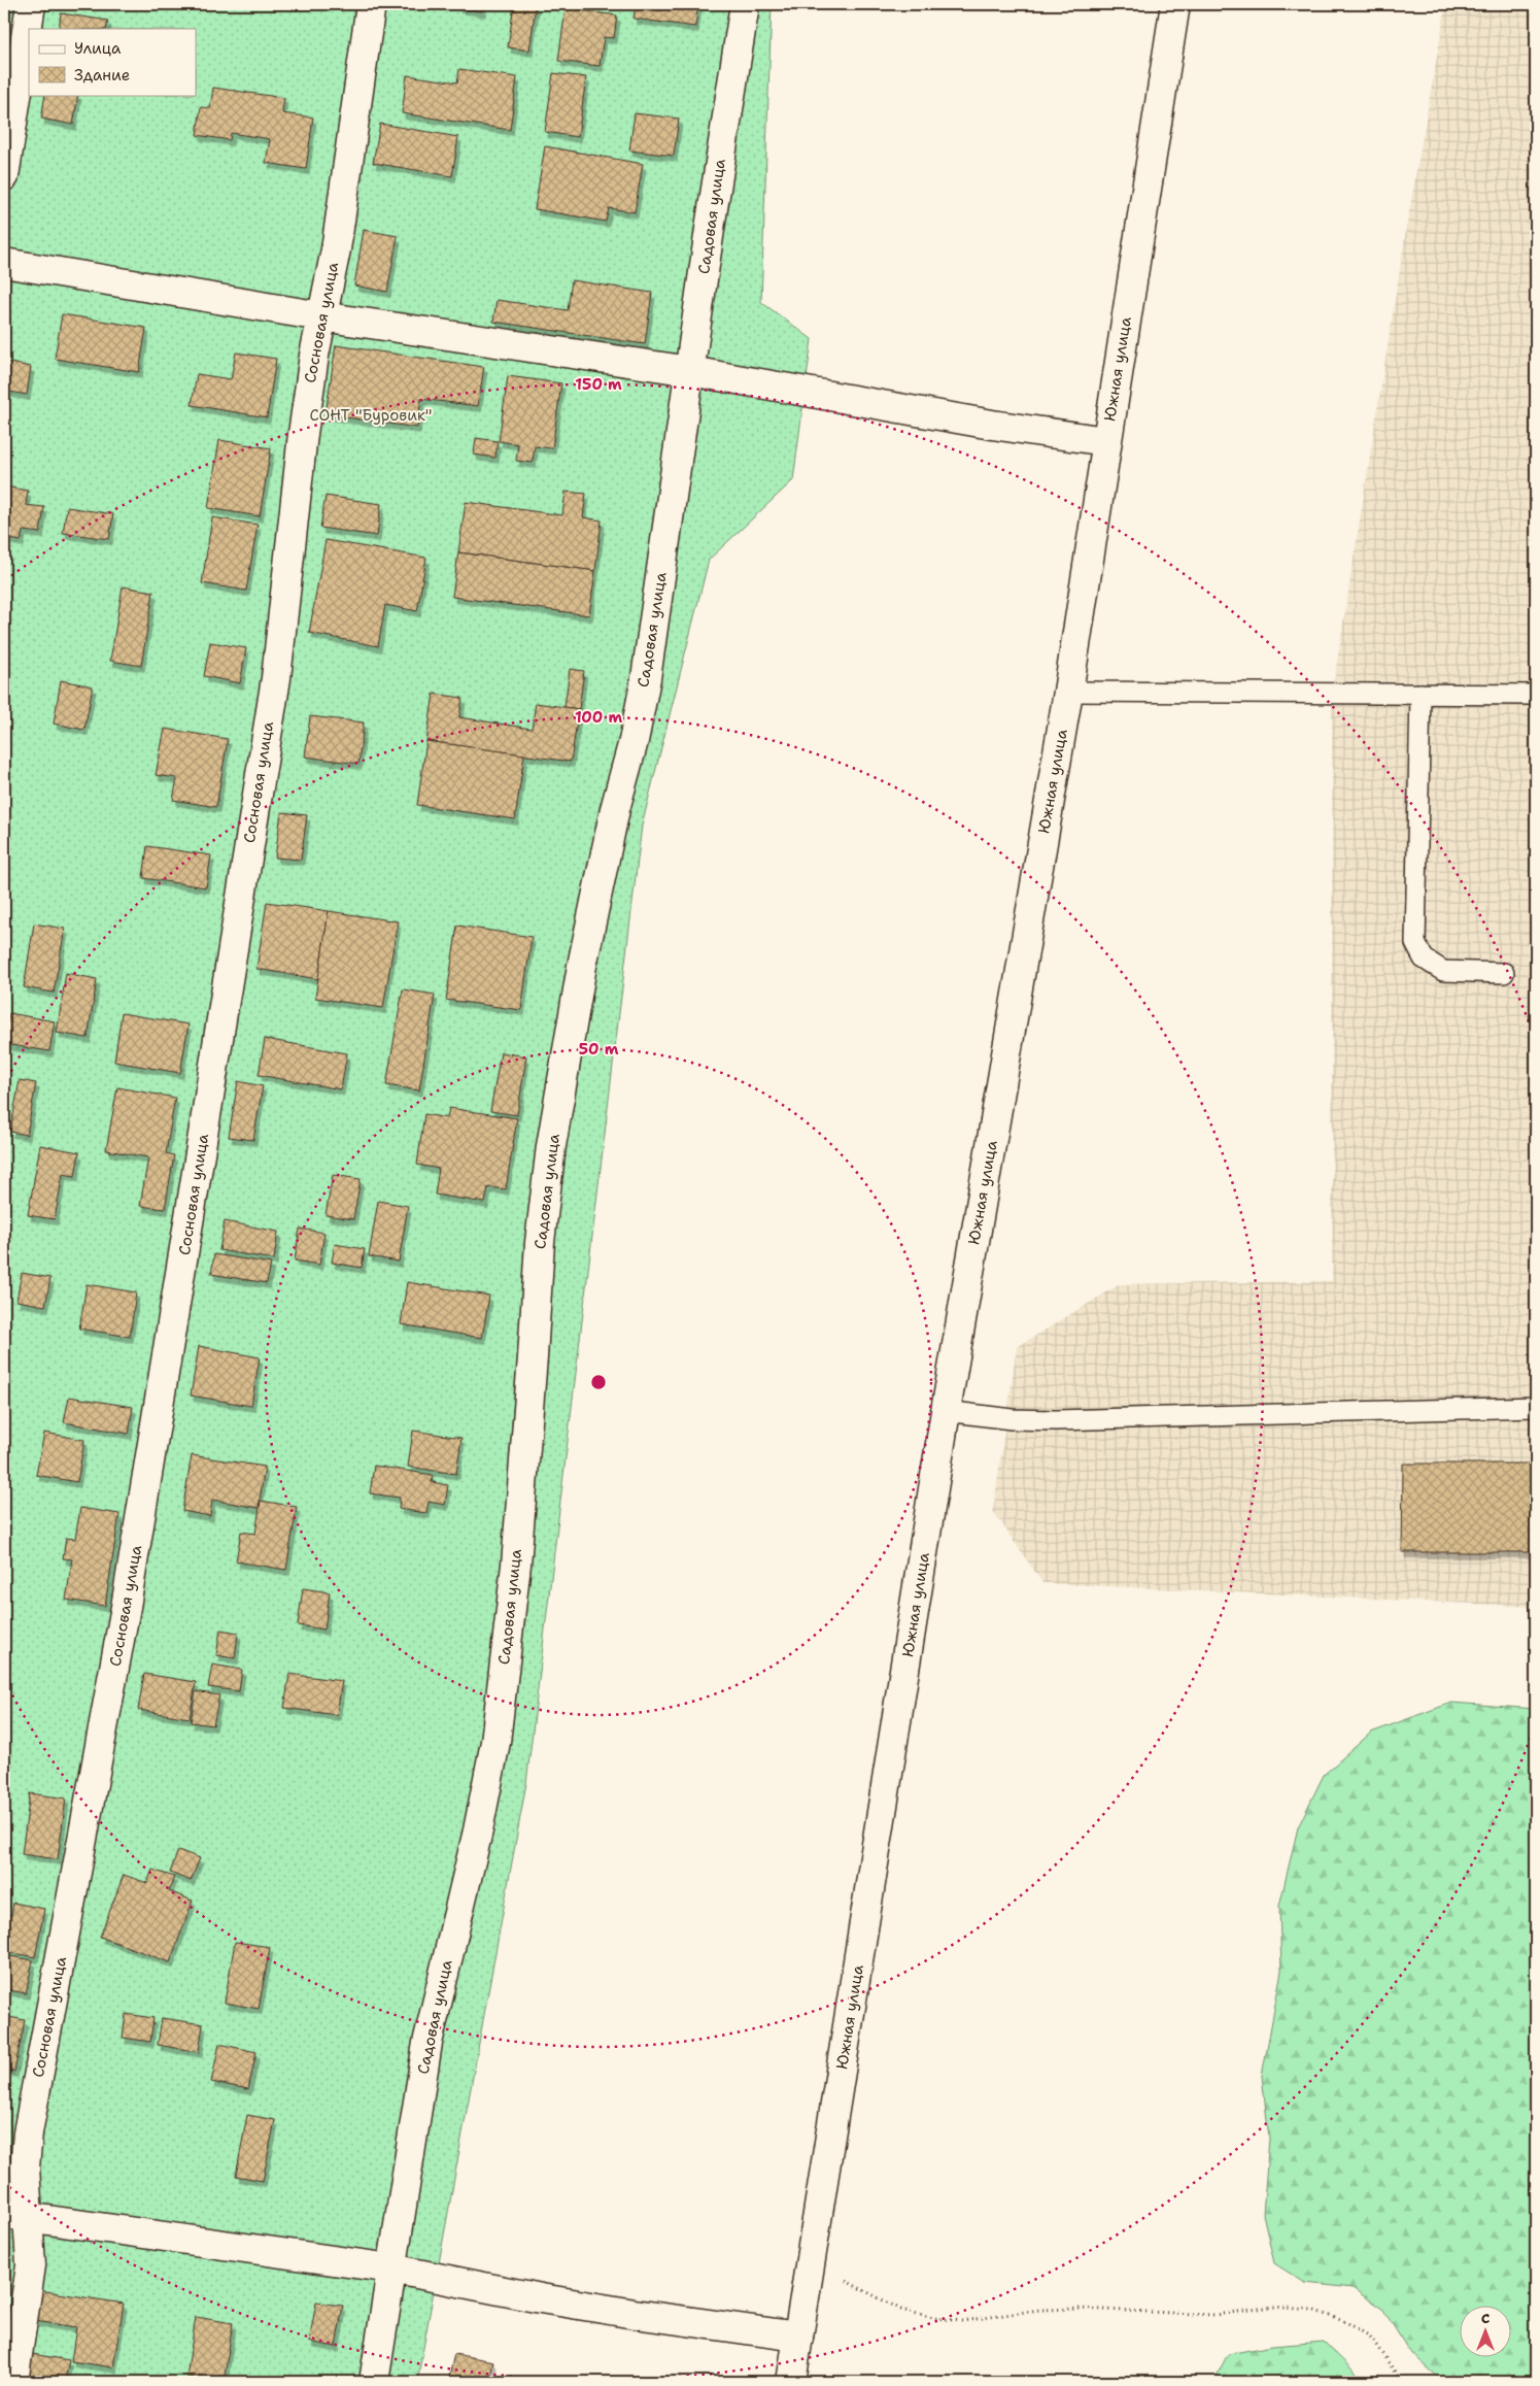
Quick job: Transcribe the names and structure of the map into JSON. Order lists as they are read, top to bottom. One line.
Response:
{"streets":{"street":["Садовая улица","Сосновая улица","Южная улица"]},"parks":["СОНТ \"Буровик\""],"legend":["Улица","Здание"],"north":"top","rings":["150 m","100 m","50 m"]}
